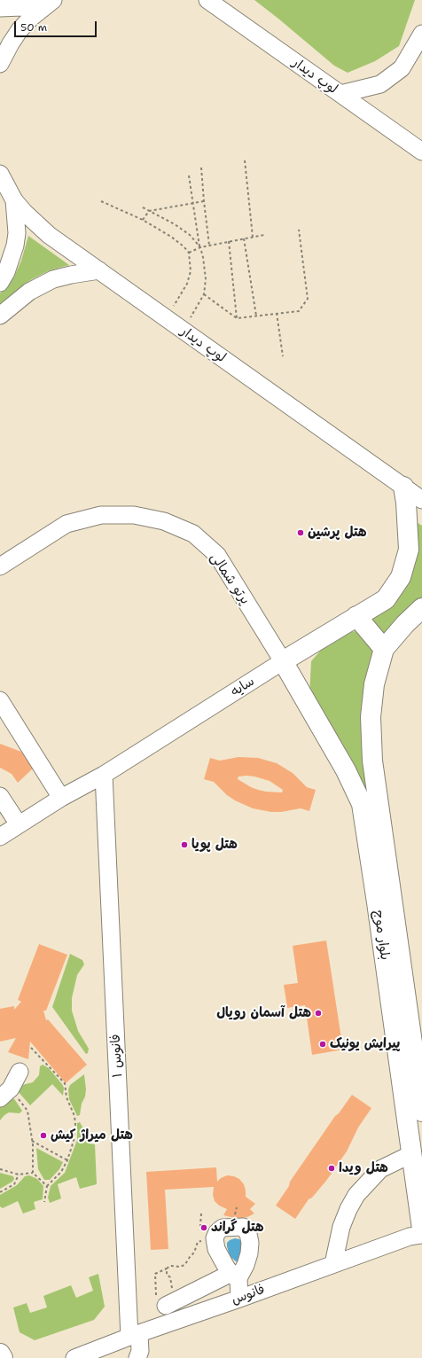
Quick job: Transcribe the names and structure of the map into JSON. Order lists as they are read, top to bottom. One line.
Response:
{"streets":{"main road":["سایه","بلوار موج"],"street":["لوپ دیدار","پرتو شمالی","فانوس ۱","فانوس"]},"crossings":[["لوپ دیدار","سایه"],["پرتو شمالی","سایه"],["پرتو شمالی","بلوار موج"],["سایه","بلوار موج"],["سایه","فانوس ۱"],["فانوس ۱","فانوس"]],"places":["هتل پرشین","هتل پویا","هتل آسمان رویال","پیرایش یونیک","هتل میراژ کیش","هتل ویدا","هتل گراند"],"scale_bar":"50 m"}
